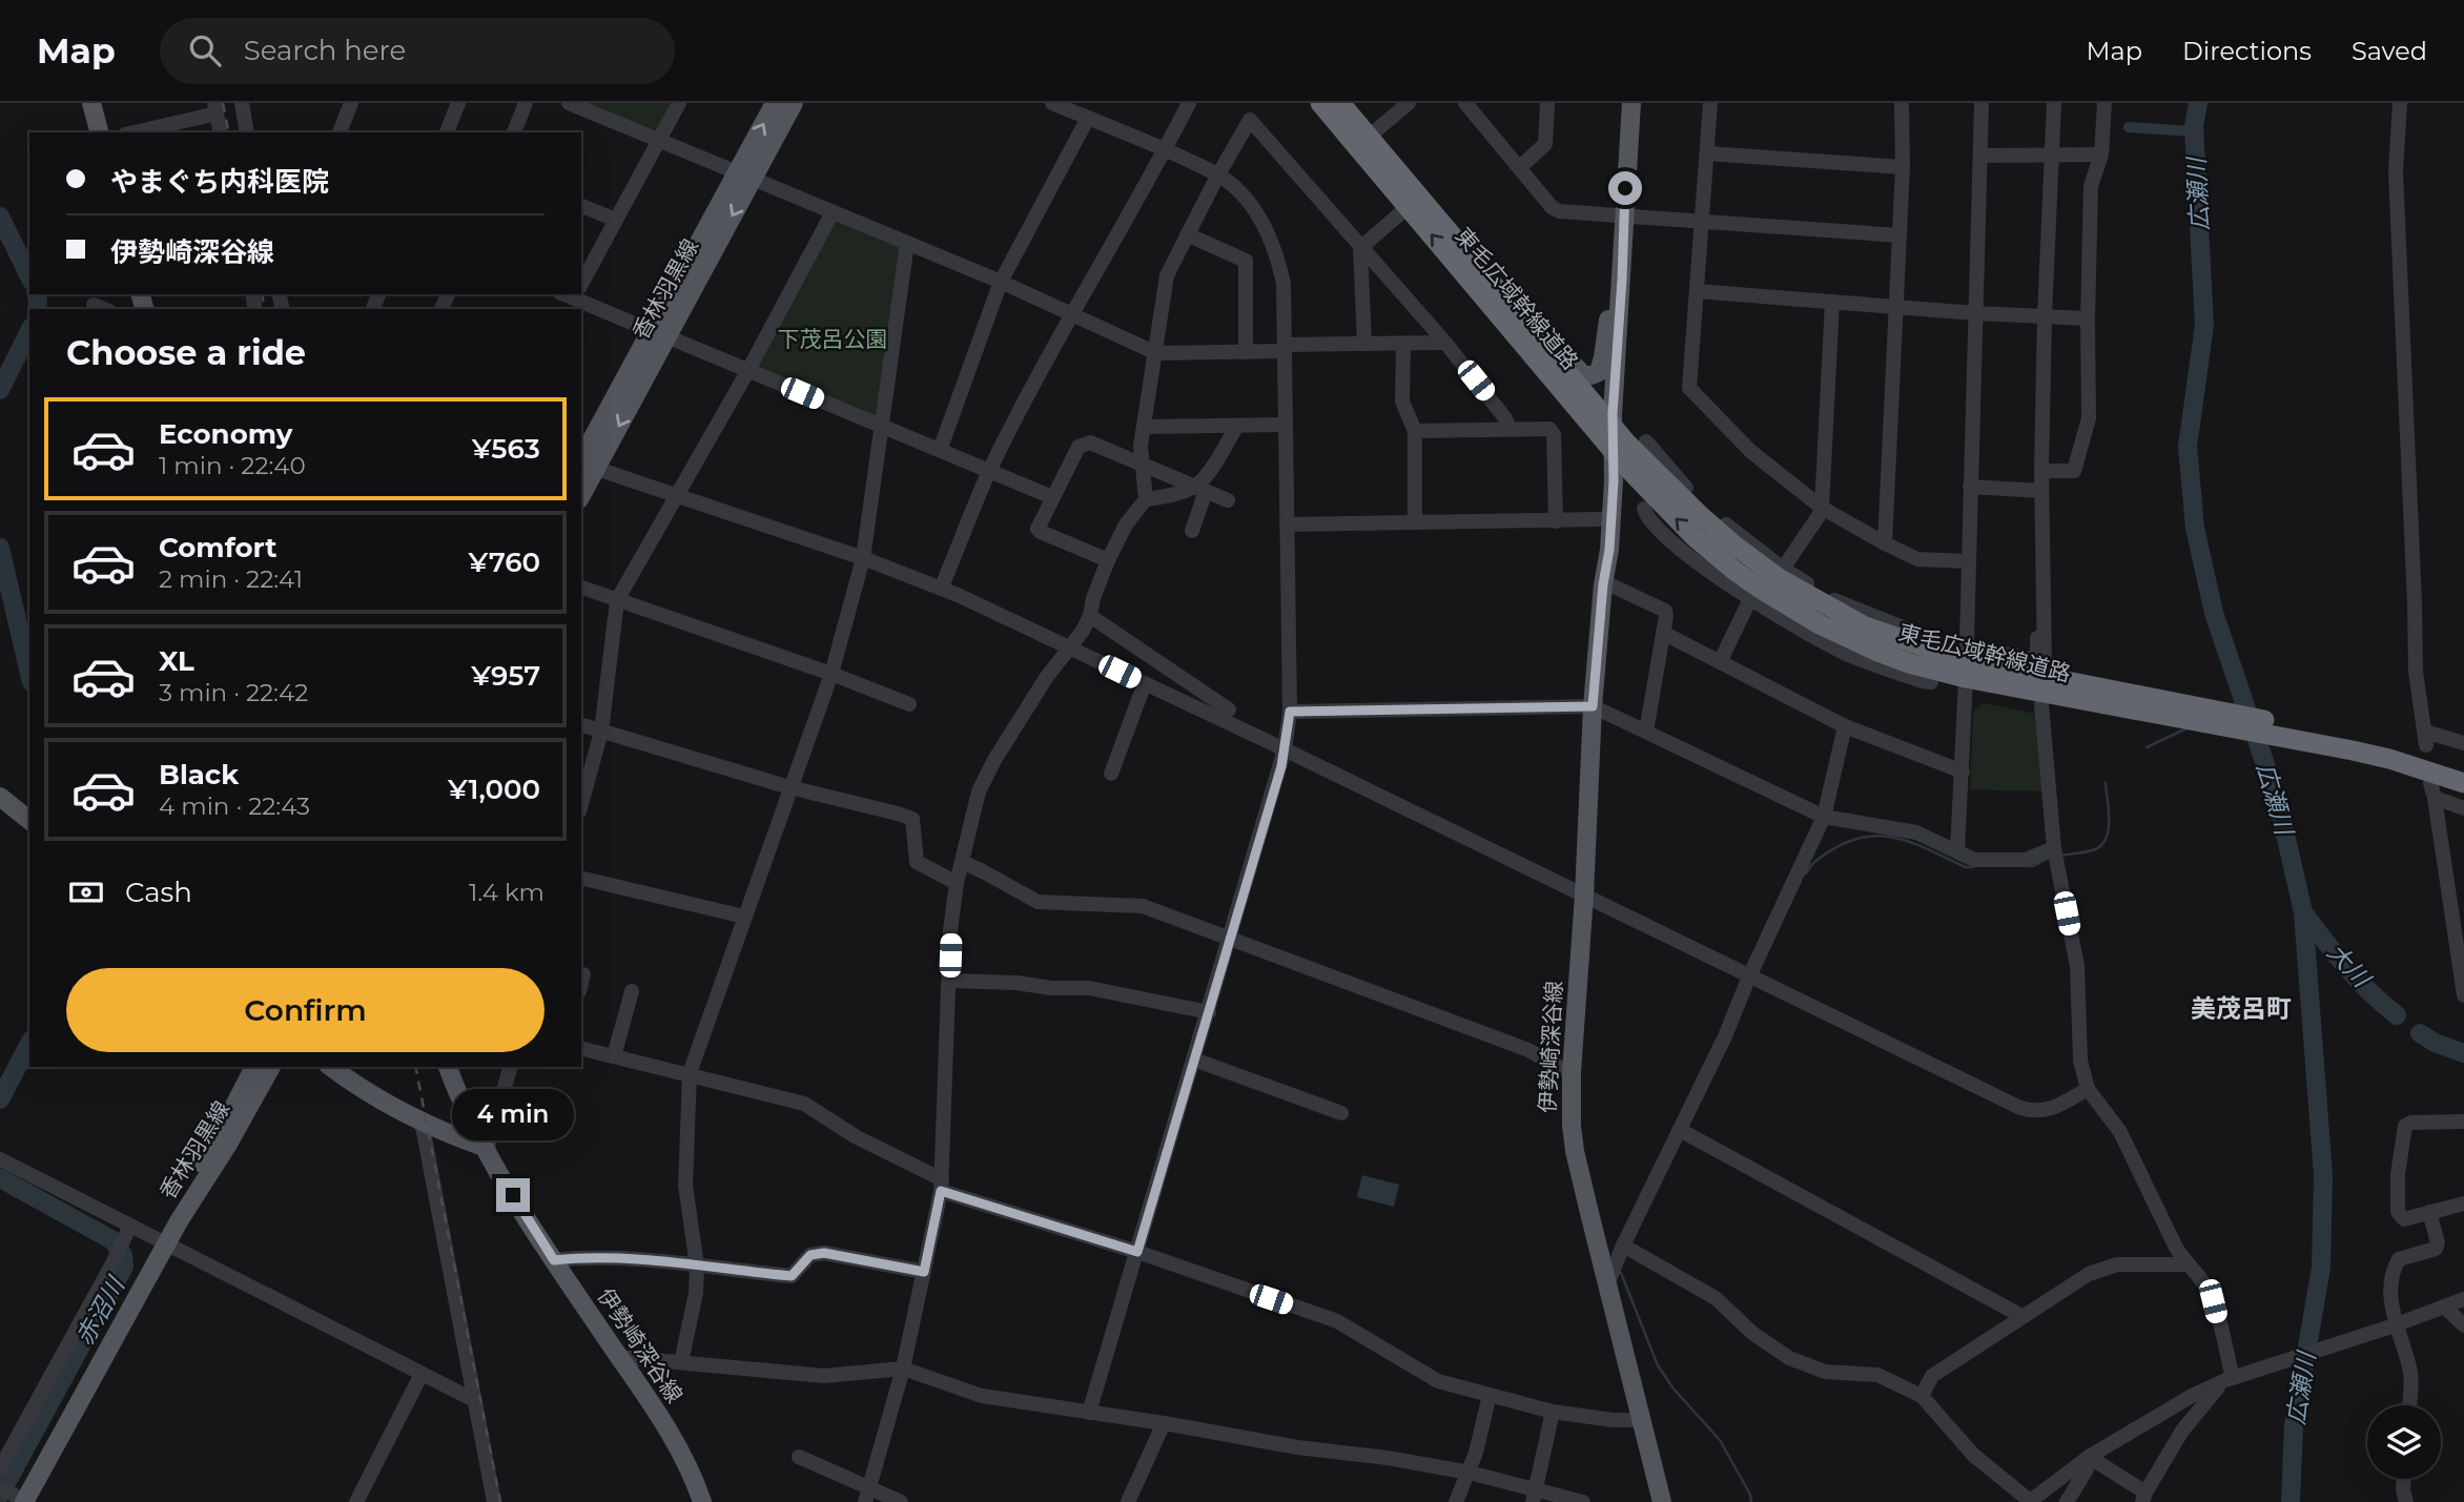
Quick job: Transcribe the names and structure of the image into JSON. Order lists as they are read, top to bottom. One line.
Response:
{"streets":{"highway":["東毛広域幹線道路"],"main road":["香林羽黒線","伊勢崎深谷線"]},"crossings":[["東毛広域幹線道路","伊勢崎深谷線"]],"districts":["美茂呂町"],"water":["広瀬川","大川","赤沼川"],"parks":["下茂呂公園"],"page":{"header":"Map","search":"Search here","nav":["Map","Directions","Saved"],"banner":["やまぐち内科医院","伊勢崎深谷線"],"heading":"Choose a ride","list":[{"name":"Economy","note":"1 min · 22:40","value":"¥563"},{"name":"Comfort","note":"2 min · 22:41","value":"¥760"},{"name":"XL","note":"3 min · 22:42","value":"¥957"},{"name":"Black","note":"4 min · 22:43","value":"¥1,000"}],"pay":["Cash","1.4 km"],"buttons":"Confirm","bubble":"4 min"}}
